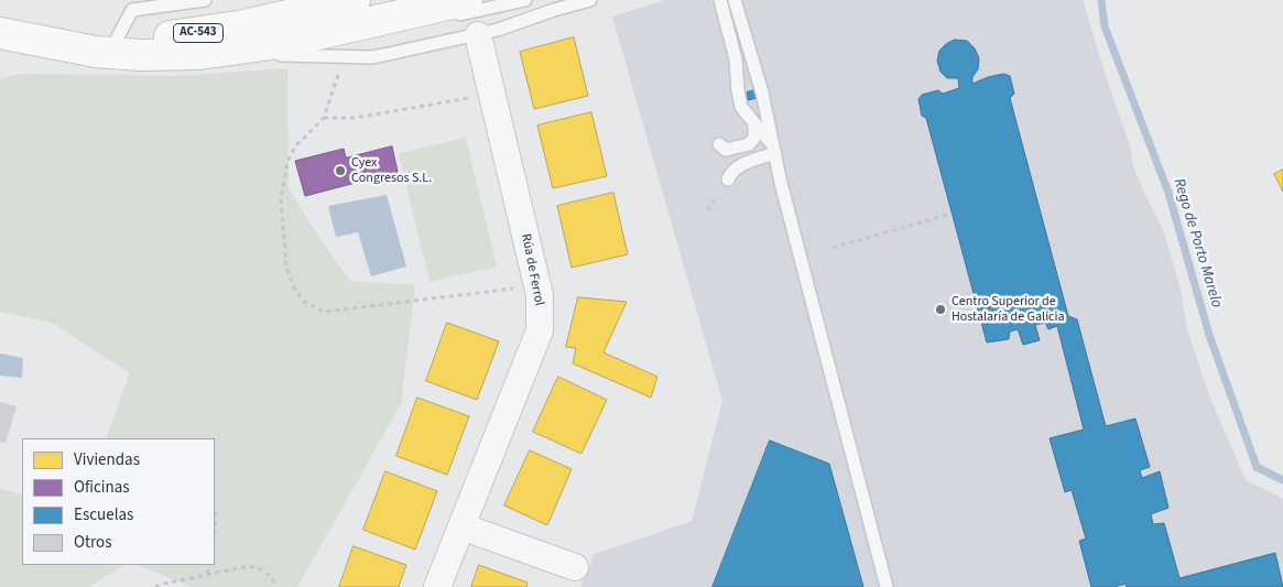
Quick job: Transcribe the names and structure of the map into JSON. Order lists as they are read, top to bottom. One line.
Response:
{"streets":{"main road":["AC-543"],"street":["Rúa de Ferrol"]},"water":["Rego de Porto Marelo"],"places":["Cyex Congresos S.L.","Centro Superior de Hostalaría de Galicia"],"legend":["Viviendas","Oficinas","Escuelas","Otros"]}
